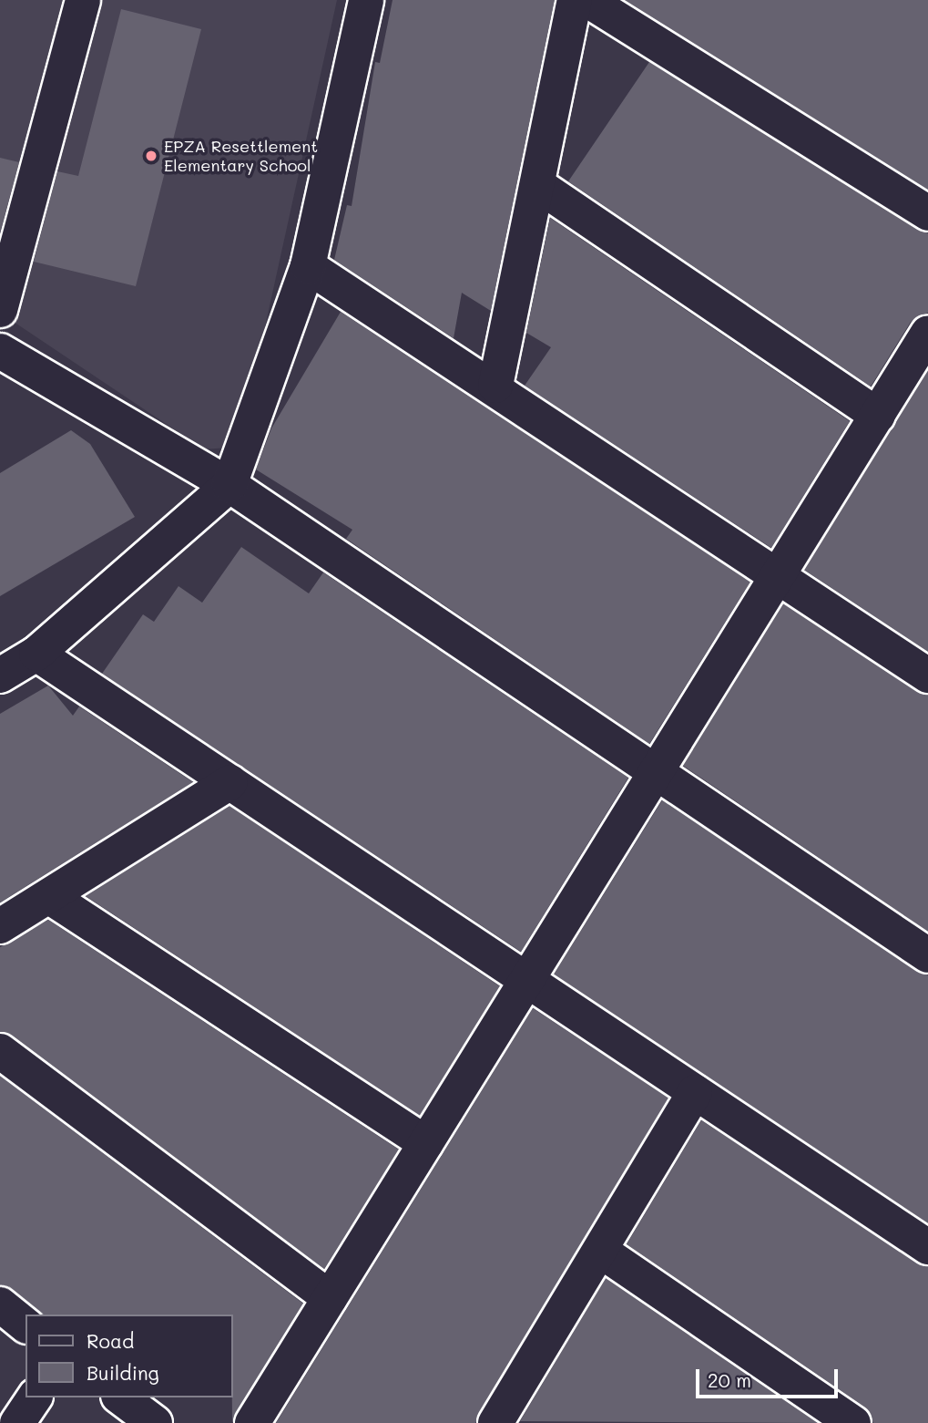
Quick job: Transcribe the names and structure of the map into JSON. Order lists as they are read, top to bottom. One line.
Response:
{"places":["EPZA Resettlement Elementary School"],"legend":["Road","Building"],"scale_bar":"20 m"}
